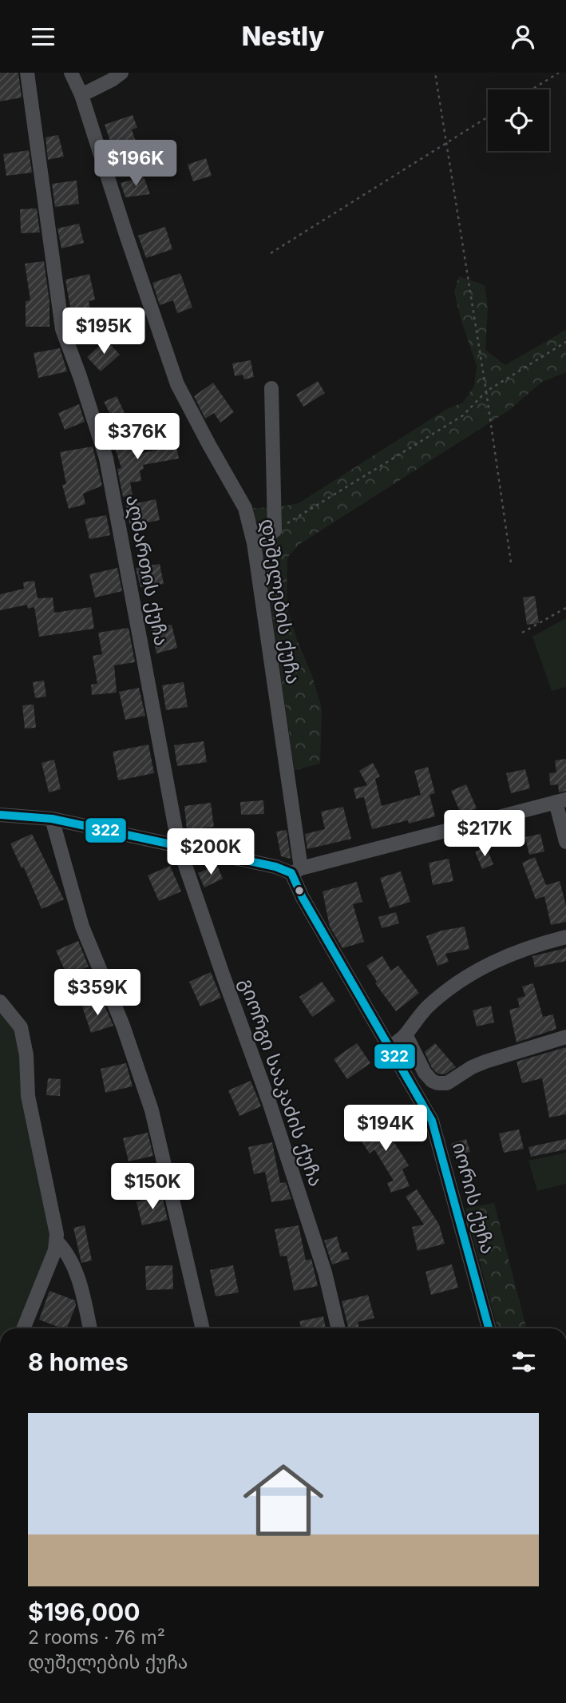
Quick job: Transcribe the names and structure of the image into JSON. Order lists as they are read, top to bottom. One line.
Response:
{"streets":{"street":["აღმართის ქუჩა","დუშელების ქუჩა","გიორგი სააკაძის ქუჩა","იორის ქუჩა"]},"crossings":[["აღმართის ქუჩა","გიორგი სააკაძის ქუჩა"],["დუშელების ქუჩა","იორის ქუჩა"]],"lines":["transit line 322"],"page":{"header":"Nestly","price":["$196K","$195K","$376K","$217K","$200K","$359K","$194K","$150K"],"heading":"8 homes","list":[{"name":"$196,000","note":"2 rooms · 76 m² · დუშელების ქუჩა"}]}}
